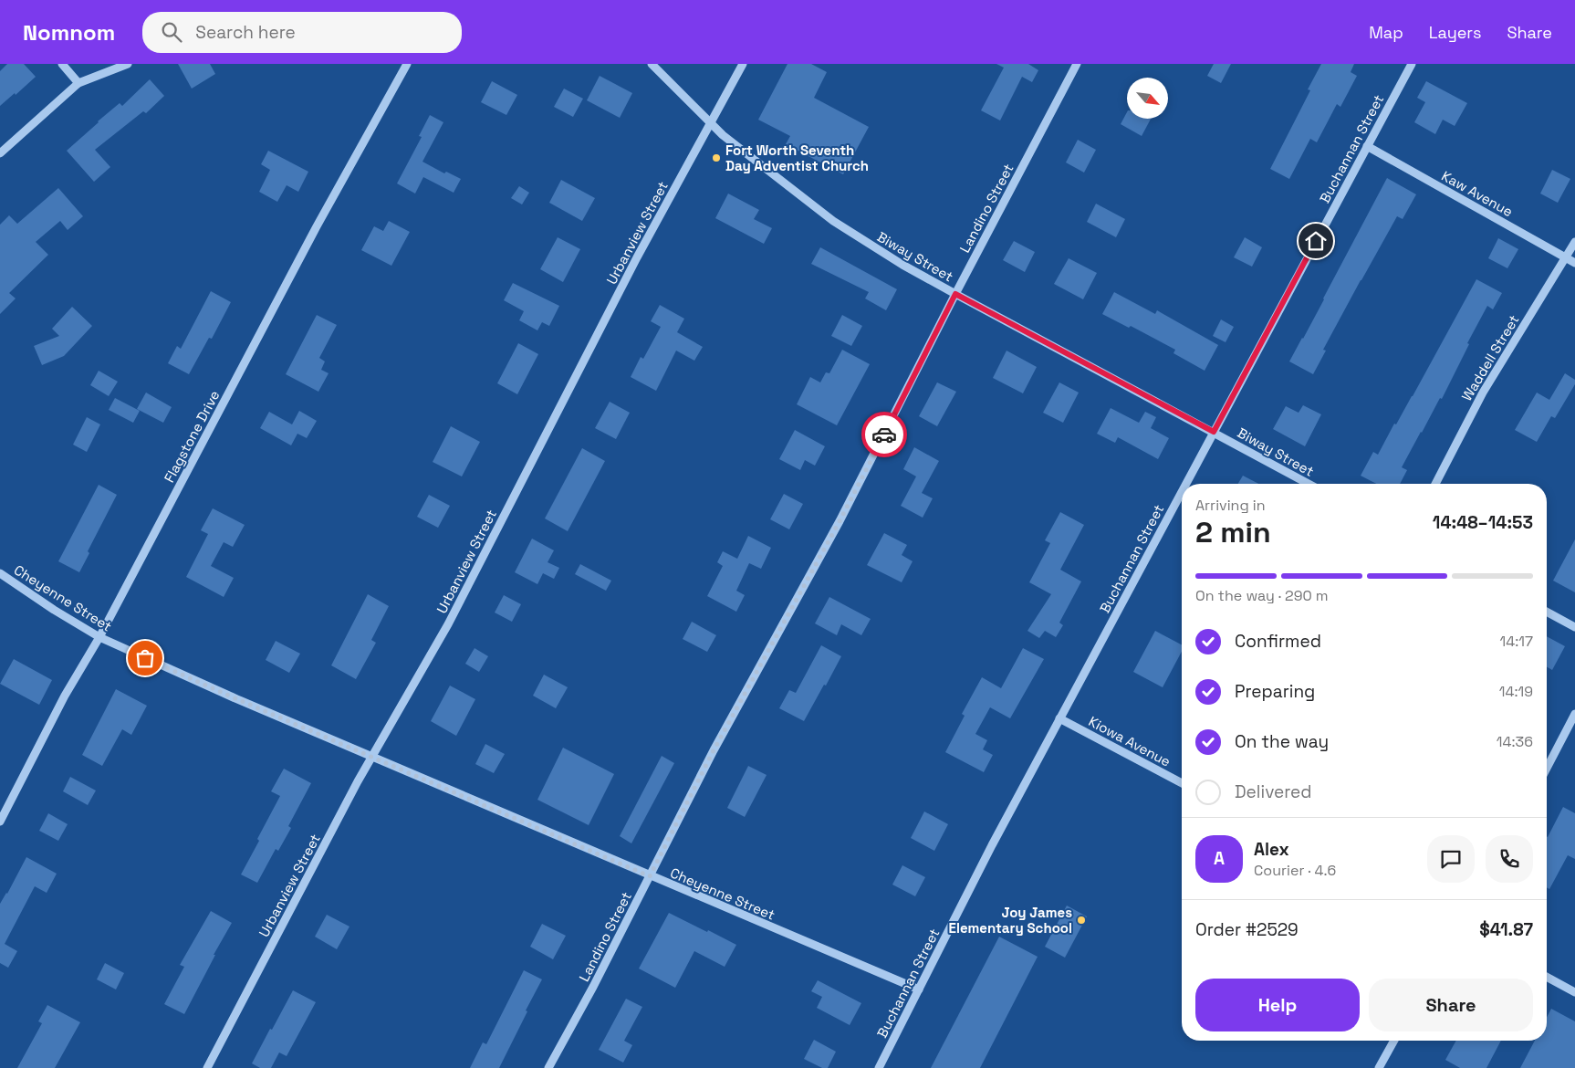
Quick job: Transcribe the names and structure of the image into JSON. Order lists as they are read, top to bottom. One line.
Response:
{"streets":{"street":["Buchannan Street","Kaw Avenue","Landino Street","Urbanview Street","Biway Street","Waddell Street","Flagstone Drive","Cheyenne Street","Kiowa Avenue"]},"crossings":[["Buchannan Street","Kaw Avenue"],["Buchannan Street","Biway Street"],["Buchannan Street","Cheyenne Street"],["Buchannan Street","Kiowa Avenue"],["Kaw Avenue","Waddell Street"],["Landino Street","Biway Street"],["Landino Street","Cheyenne Street"],["Urbanview Street","Biway Street"],["Urbanview Street","Cheyenne Street"],["Flagstone Drive","Cheyenne Street"]],"places":["Fort Worth Seventh Day Adventist Church","Joy James Elementary School"],"north":"bottom right","page":{"header":"Nomnom","search":"Search here","nav":["Map","Layers","Share"],"heading":["2 min","Arriving in","14:48–14:53"],"panel":["Alex","Courier · 4.6","Order #2529","$41.87"],"bar":"On the way · 290 m","list":[["Confirmed","14:17"],["Preparing","14:19"],["On the way","14:36"],"Delivered"],"round":"A","buttons":["Help","Share"]}}
